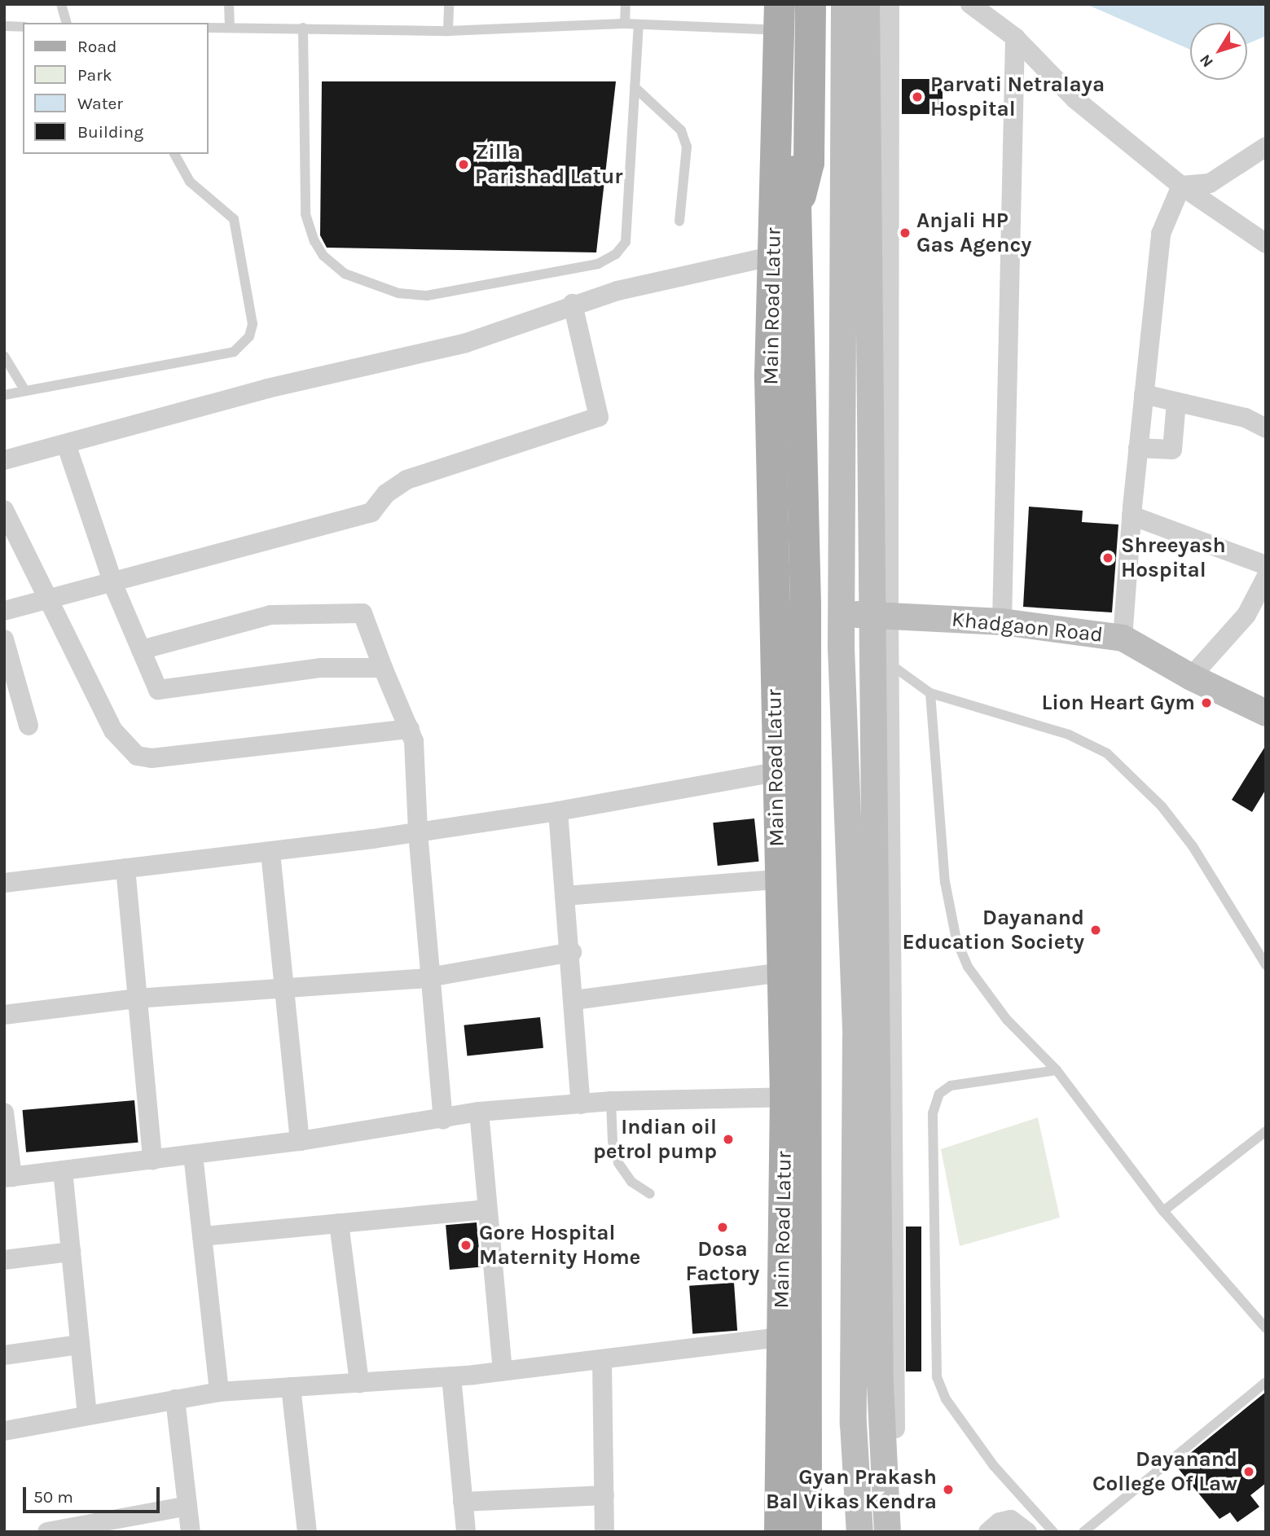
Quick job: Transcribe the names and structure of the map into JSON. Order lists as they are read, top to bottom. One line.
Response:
{"streets":{"main road":["Main Road Latur"],"street":["Khadgaon Road"]},"crossings":[["Main Road Latur","Khadgaon Road"]],"places":["Parvati Netralaya Hospital","Zilla Parishad Latur","Anjali HP Gas Agency","Shreeyash Hospital","Lion Heart Gym","Dayanand Education Society","Indian oil petrol pump","Dosa Factory","Gore Hospital Maternity Home","Dayanand College Of Law","Gyan Prakash Bal Vikas Kendra"],"legend":["Road","Park","Water","Building"],"scale_bar":"50 m","north":"bottom left"}
